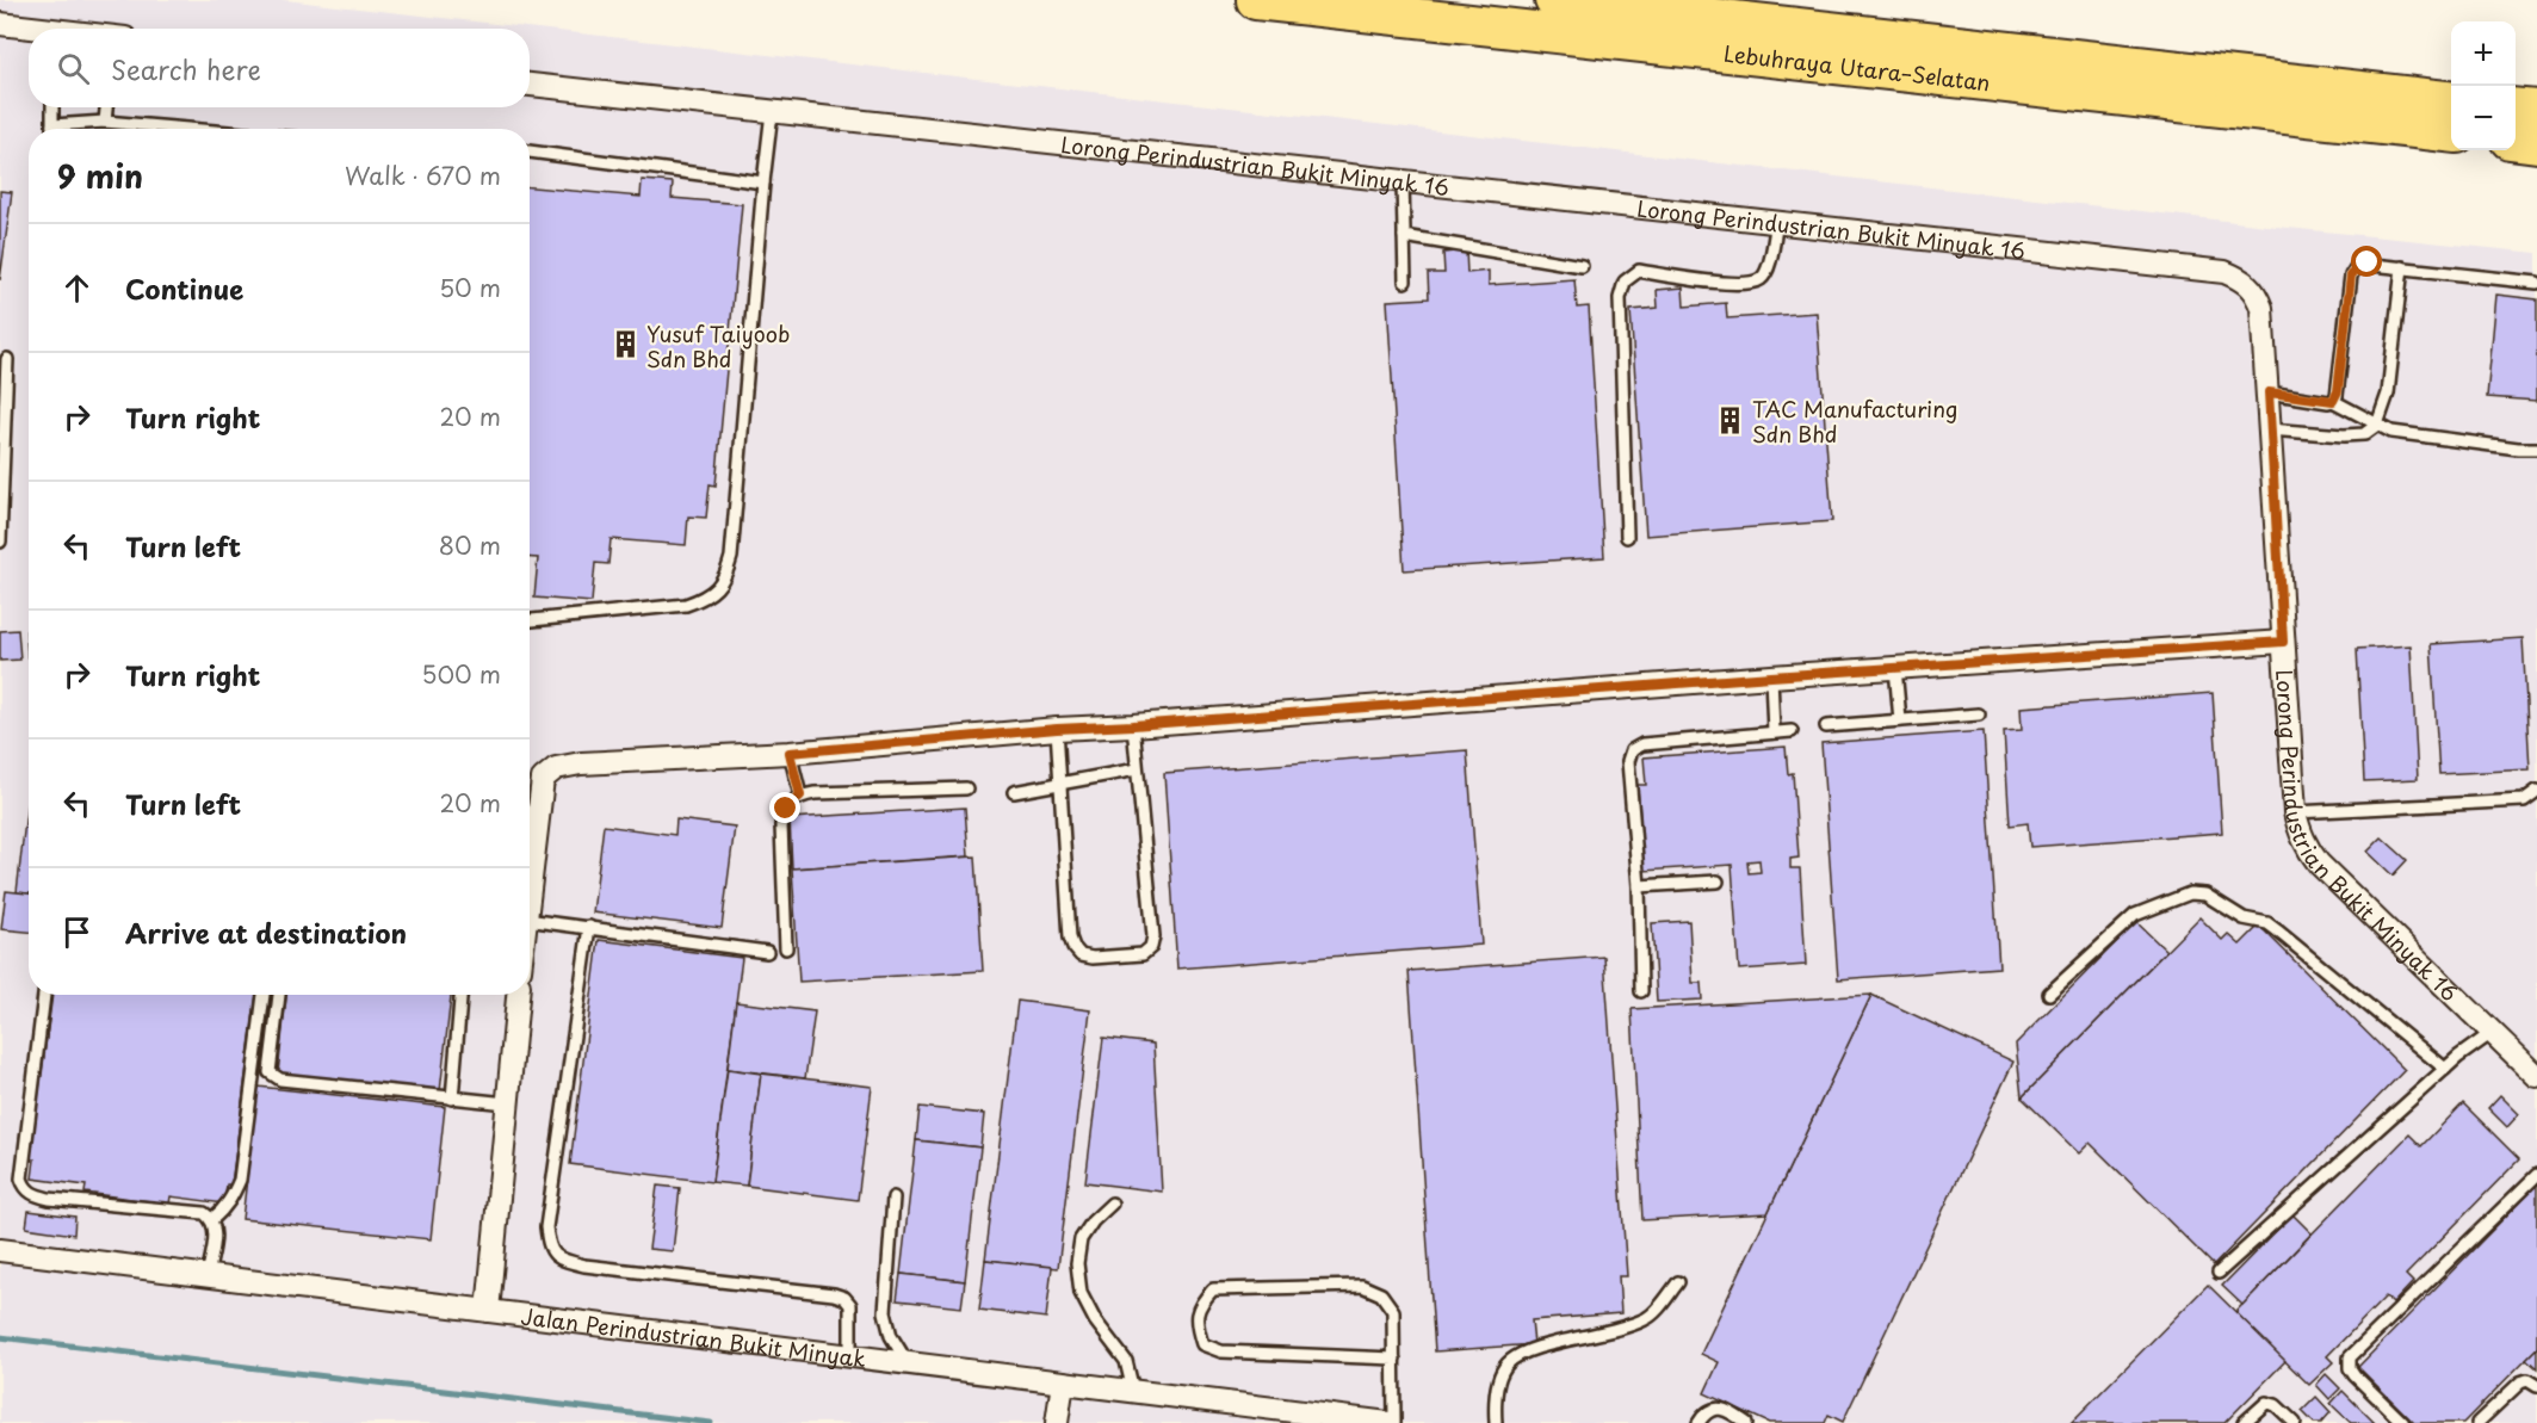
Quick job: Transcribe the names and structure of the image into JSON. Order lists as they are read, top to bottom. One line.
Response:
{"streets":{"highway":["Lebuhraya Utara–Selatan"],"street":["Lorong Perindustrian Bukit Minyak 16","Jalan Perindustrian Bukit Minyak"]},"places":{"building":["Yusuf Taiyoob Sdn Bhd","TAC Manufacturing Sdn Bhd"]},"page":{"map_buttons":["+","−"],"search":"Search here","heading":["9 min","Walk · 670 m"],"list":[["Continue","50 m"],["Turn right","20 m"],["Turn left","80 m"],["Turn right","500 m"],["Turn left","20 m"],"Arrive at destination"]}}
